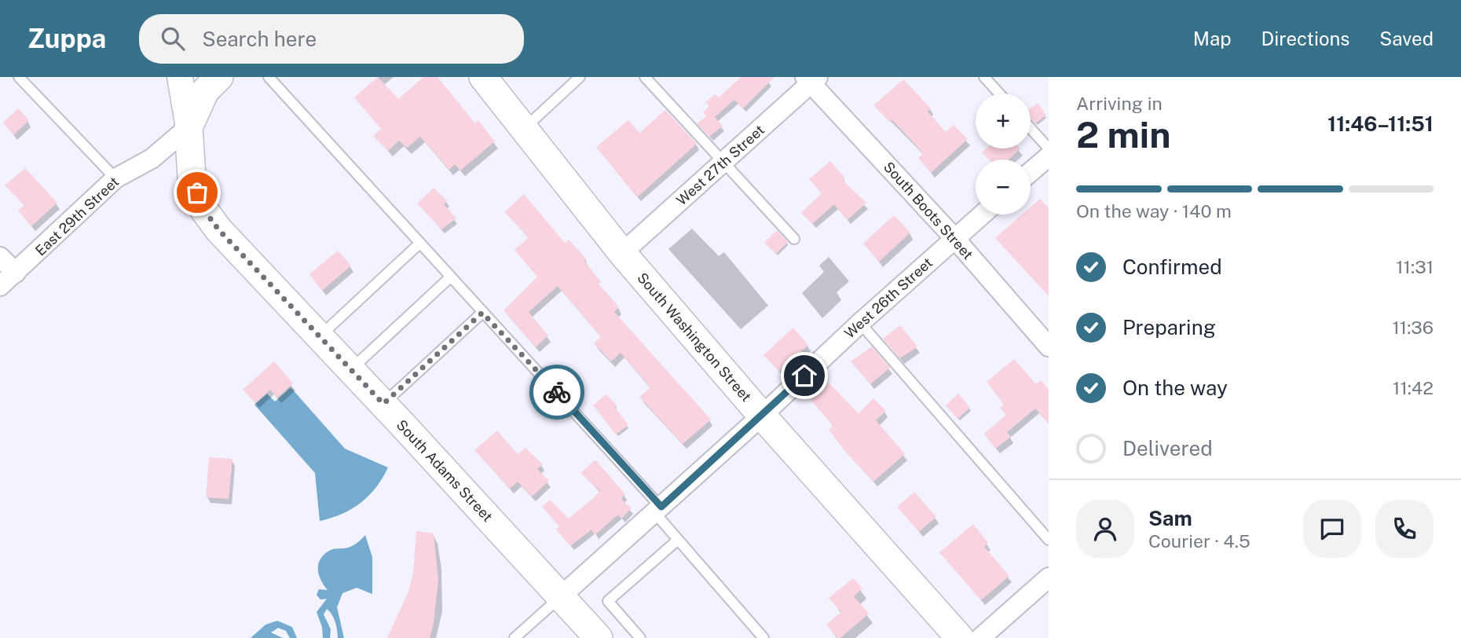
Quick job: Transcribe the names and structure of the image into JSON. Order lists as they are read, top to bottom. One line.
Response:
{"streets":{"main road":["East 29th Street","South Washington Street","South Adams Street"],"street":["West 27th Street","South Boots Street","West 26th Street"]},"crossings":[["West 27th Street","South Boots Street"],["West 27th Street","South Washington Street"],["South Boots Street","West 26th Street"],["East 29th Street","South Adams Street"],["West 26th Street","South Washington Street"],["West 26th Street","South Adams Street"]],"page":{"header":"Zuppa","search":"Search here","nav":["Map","Directions","Saved"],"heading":["2 min","Arriving in","11:46–11:51"],"panel":["Sam","Courier · 4.5"],"map_buttons":["+","−"],"bar":"On the way · 140 m","list":[["Confirmed","11:31"],["Preparing","11:36"],["On the way","11:42"],"Delivered"]}}
